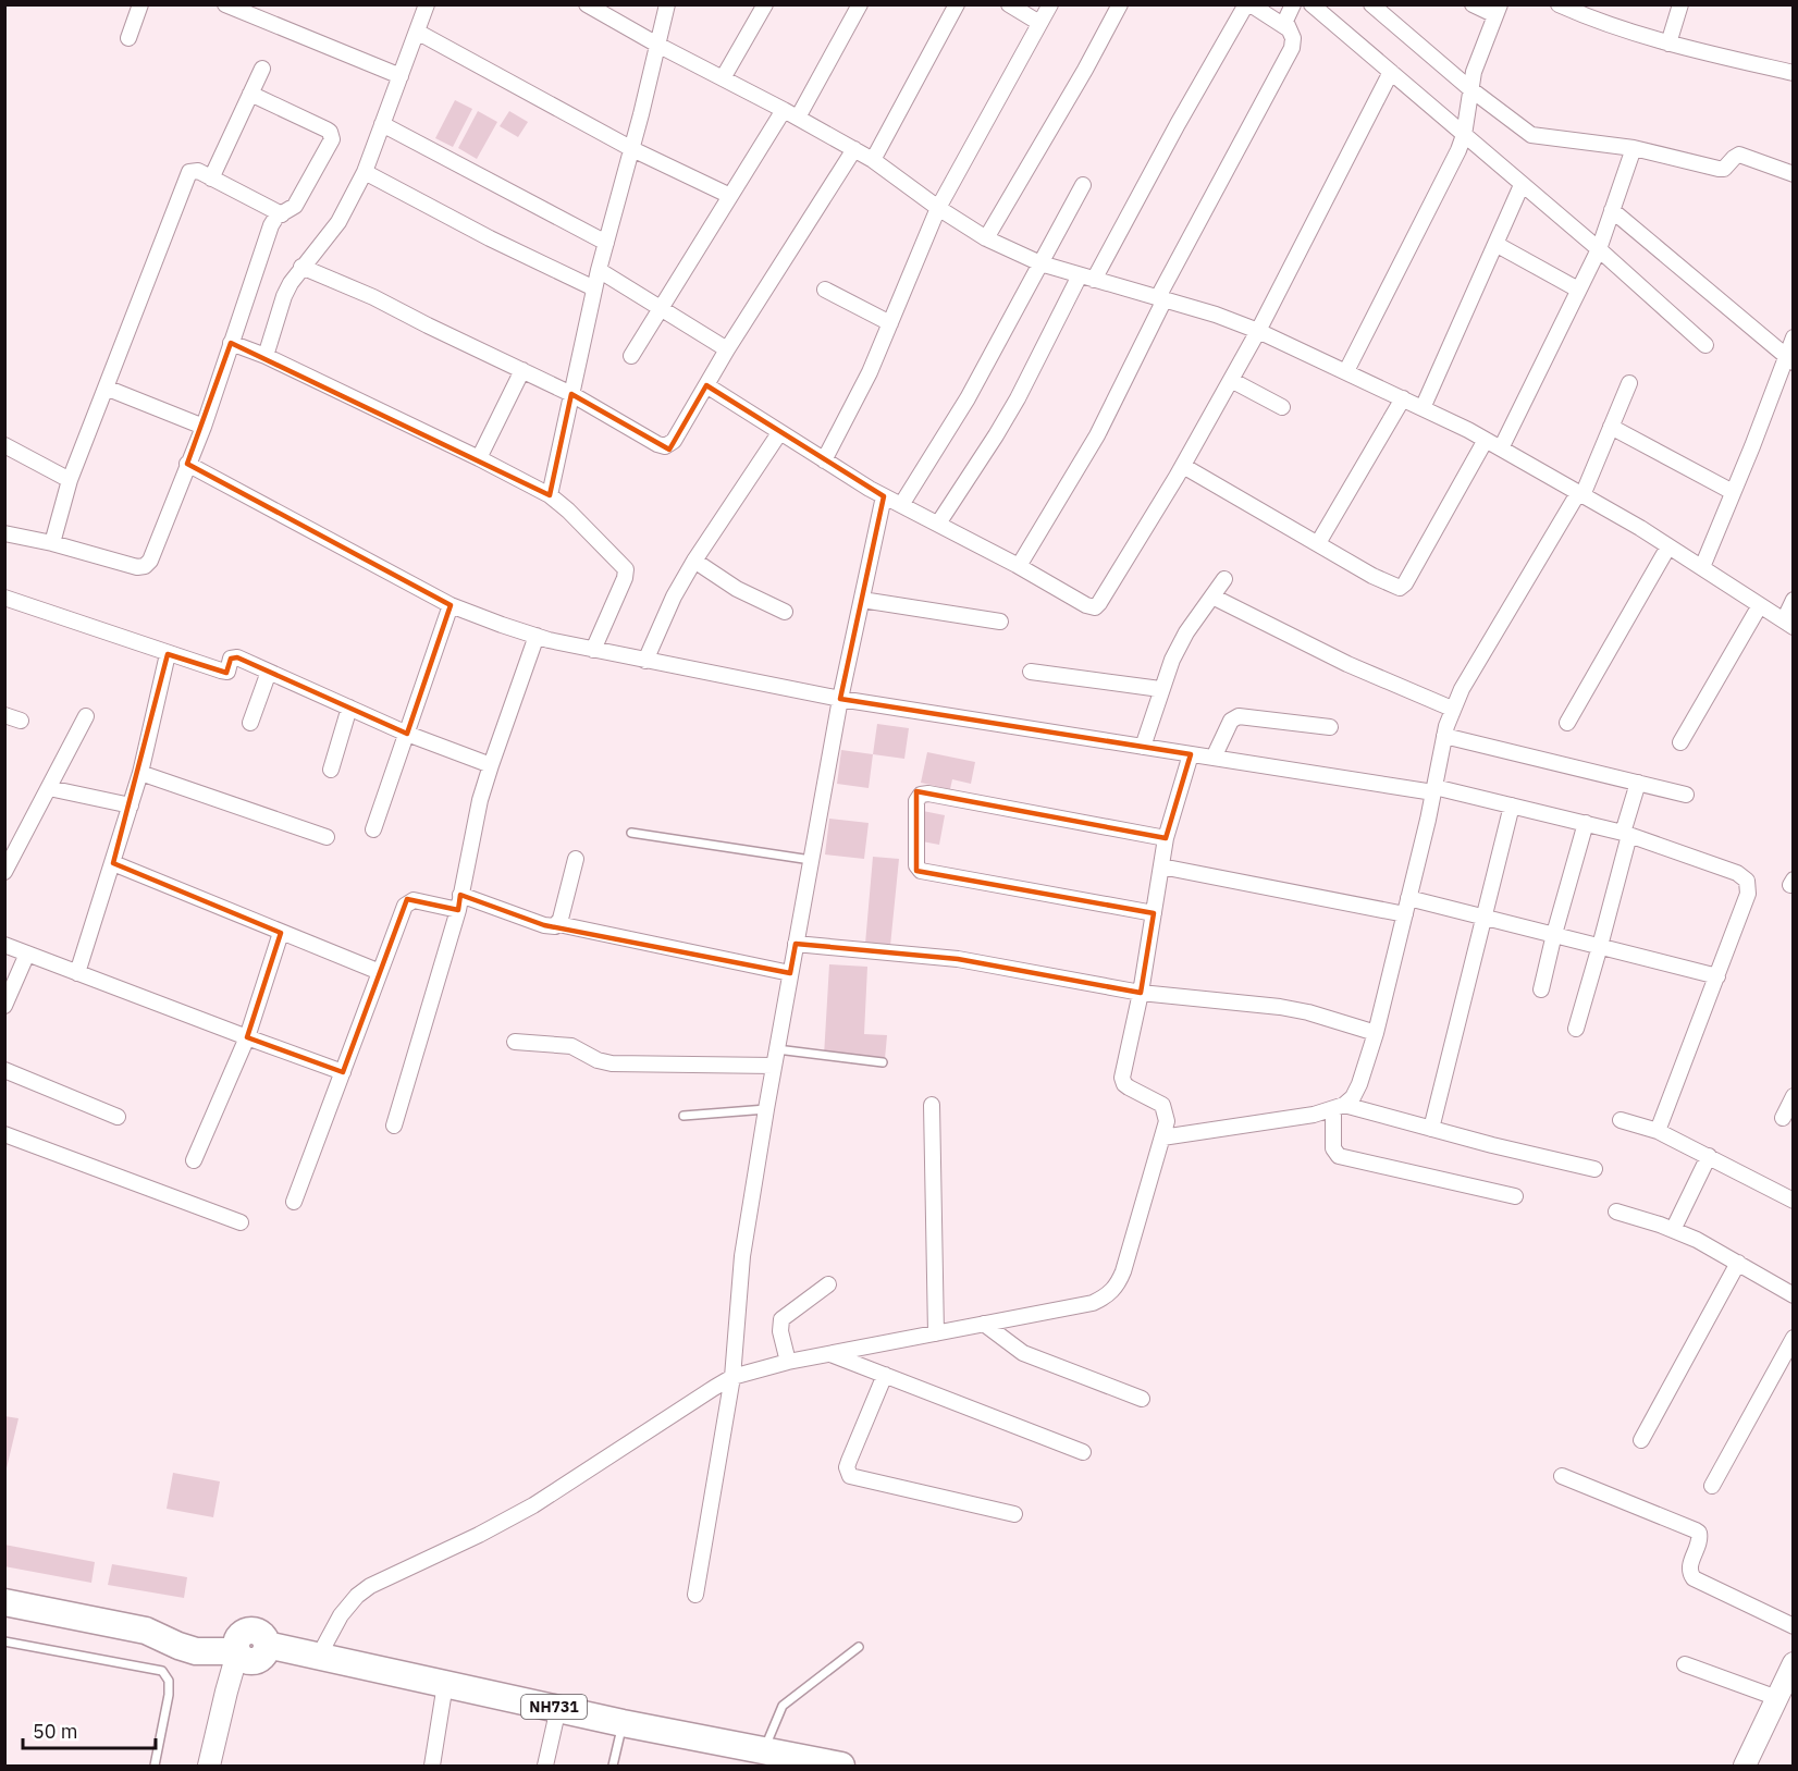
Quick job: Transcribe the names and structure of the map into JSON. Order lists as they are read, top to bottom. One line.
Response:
{"streets":{"highway":["NH731"]},"scale_bar":"50 m"}
